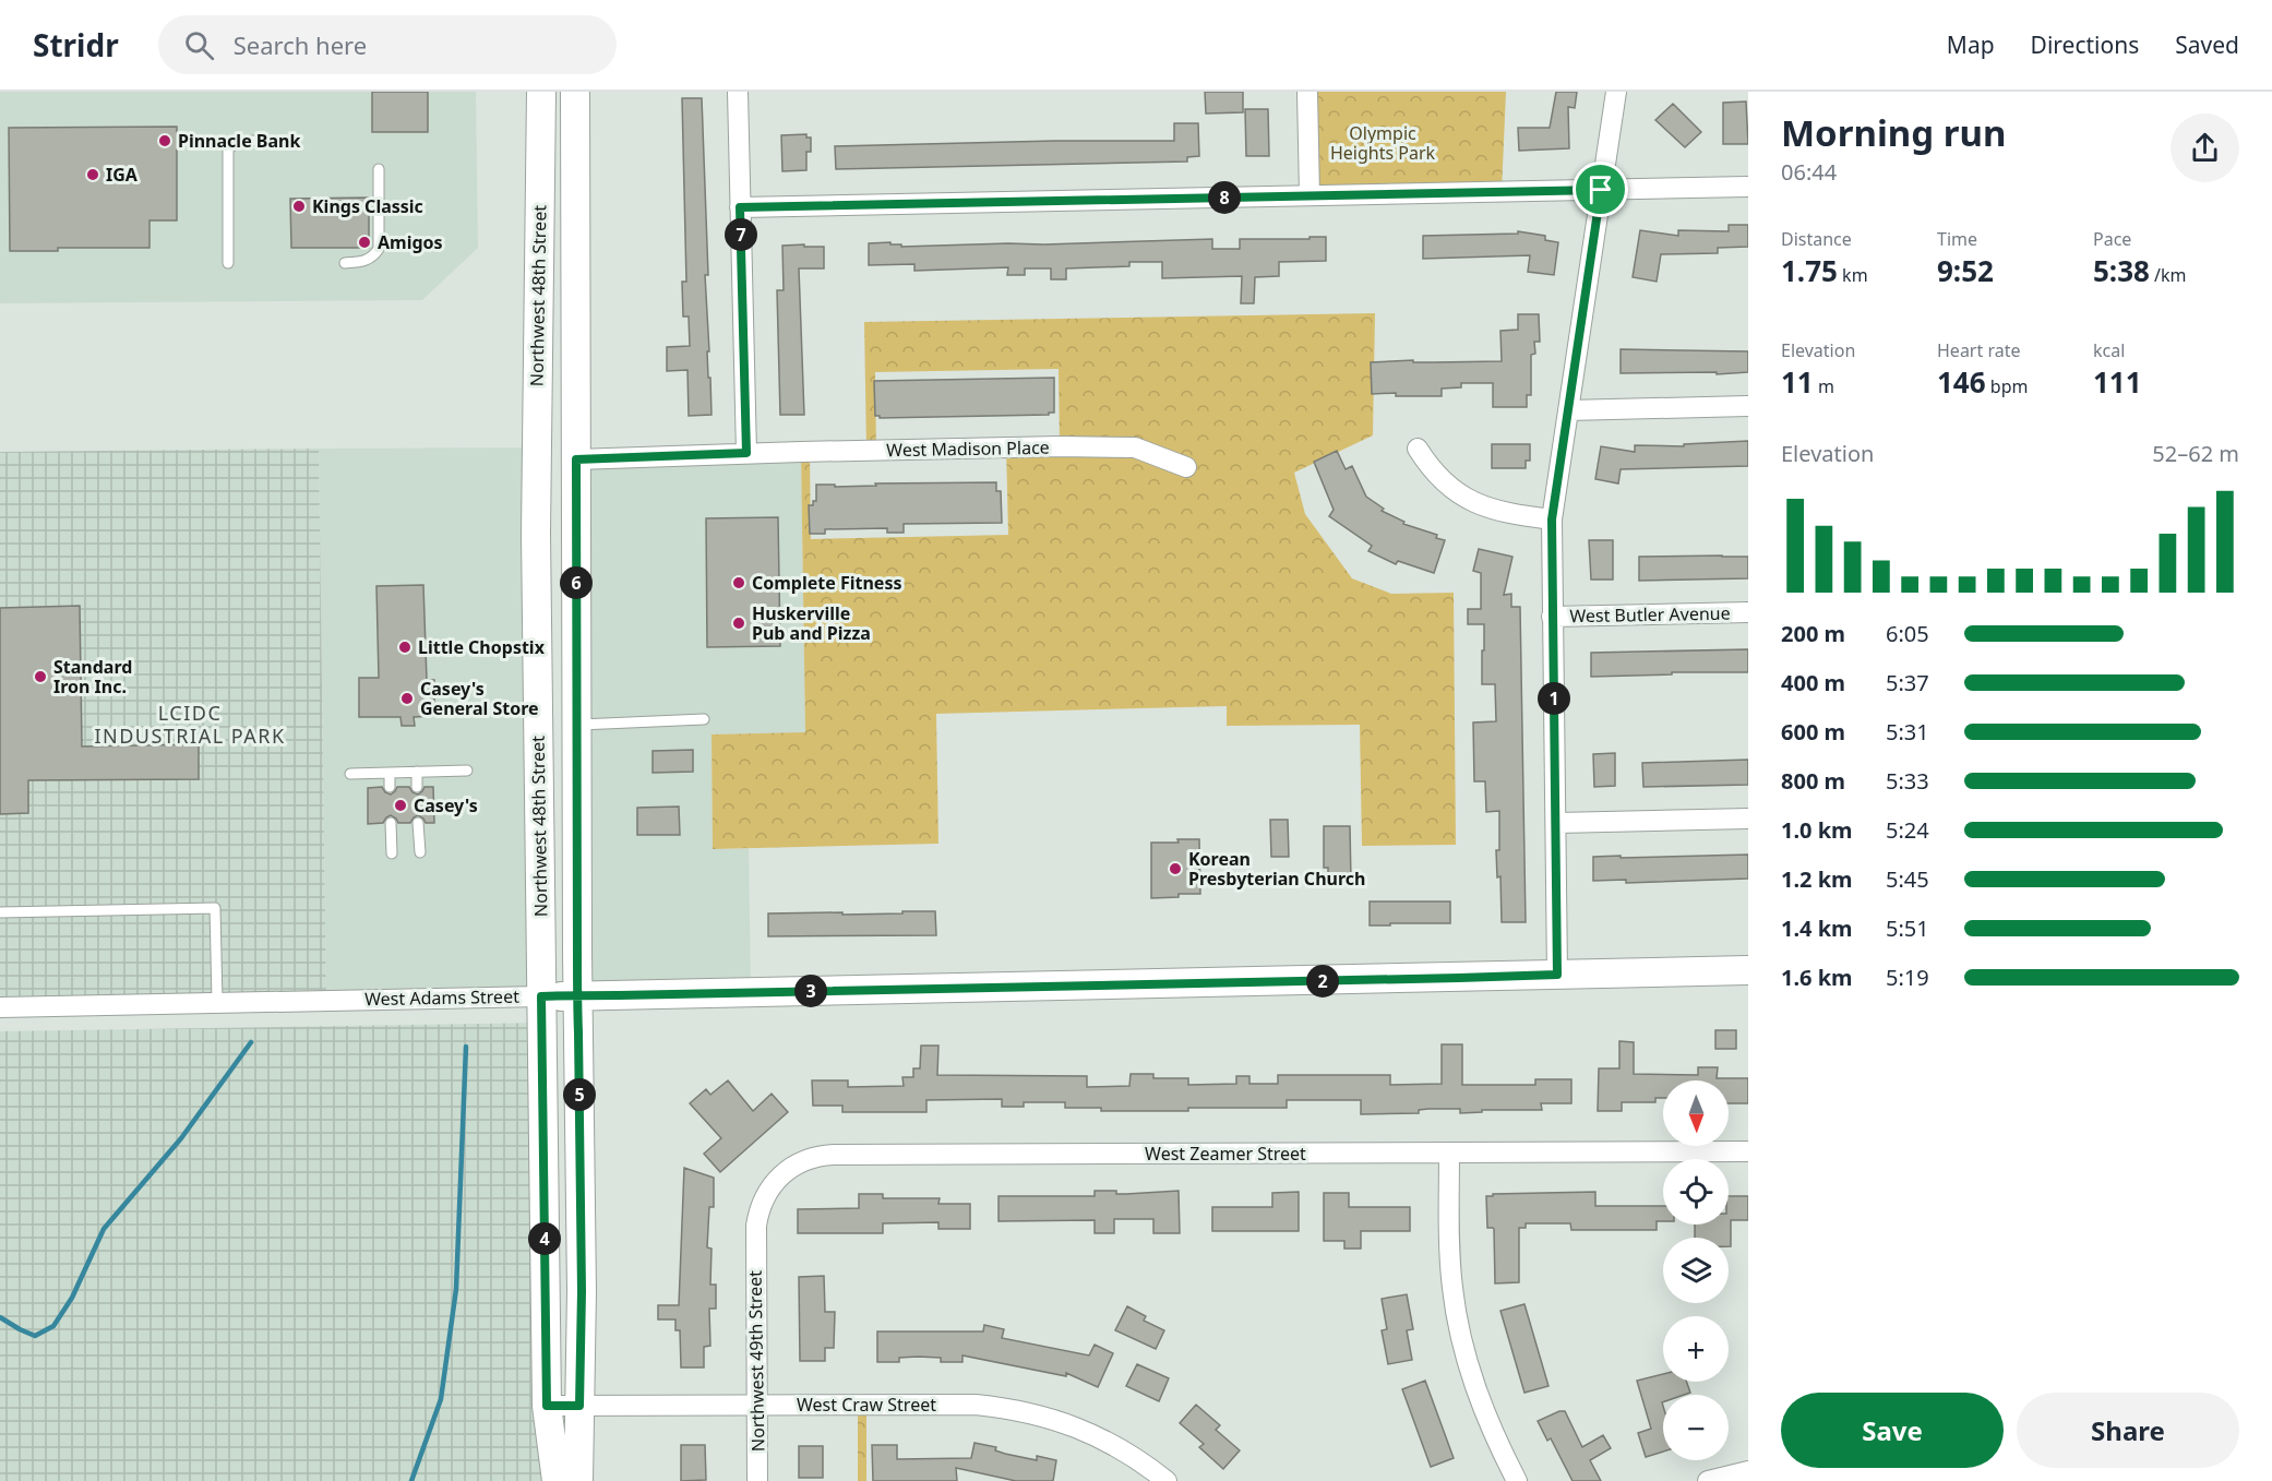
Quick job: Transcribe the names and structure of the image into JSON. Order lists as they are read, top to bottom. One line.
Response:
{"streets":{"main road":["Northwest 48th Street","West Adams Street"],"street":["West Madison Place","West Butler Avenue","West Zeamer Street","Northwest 49th Street","West Craw Street"]},"crossings":[["Northwest 48th Street","West Madison Place"],["Northwest 48th Street","West Adams Street"],["Northwest 48th Street","West Craw Street"],["West Zeamer Street","Northwest 49th Street"],["Northwest 49th Street","West Craw Street"]],"districts":["LCIDC INDUSTRIAL PARK"],"parks":["Olympic Heights Park"],"places":["Pinnacle Bank","IGA","Kings Classic","Amigos","Complete Fitness","Huskerville Pub and Pizza","Little Chopstix","Standard Iron Inc.","Casey's General Store","Casey's","Korean Presbyterian Church"],"north":"bottom","page":{"header":"Stridr","search":"Search here","nav":["Map","Directions","Saved"],"heading":["Morning run","06:44"],"pins":["8","7","6","1","2","3","5","4"],"stats":[["Distance","1.75 km"],["Time","9:52"],["Pace","5:38 /km"],["Elevation","11 m"],["Heart rate","146 bpm"],["kcal","111"]],"chart":["Elevation","52–62 m"],"list":[{"name":"200 m","note":"6:05"},{"name":"400 m","note":"5:37"},{"name":"600 m","note":"5:31"},{"name":"800 m","note":"5:33"},{"name":"1.0 km","note":"5:24"},{"name":"1.2 km","note":"5:45"},{"name":"1.4 km","note":"5:51"},{"name":"1.6 km","note":"5:19"}],"map_buttons":["+","−"],"buttons":["Save","Share"]}}
